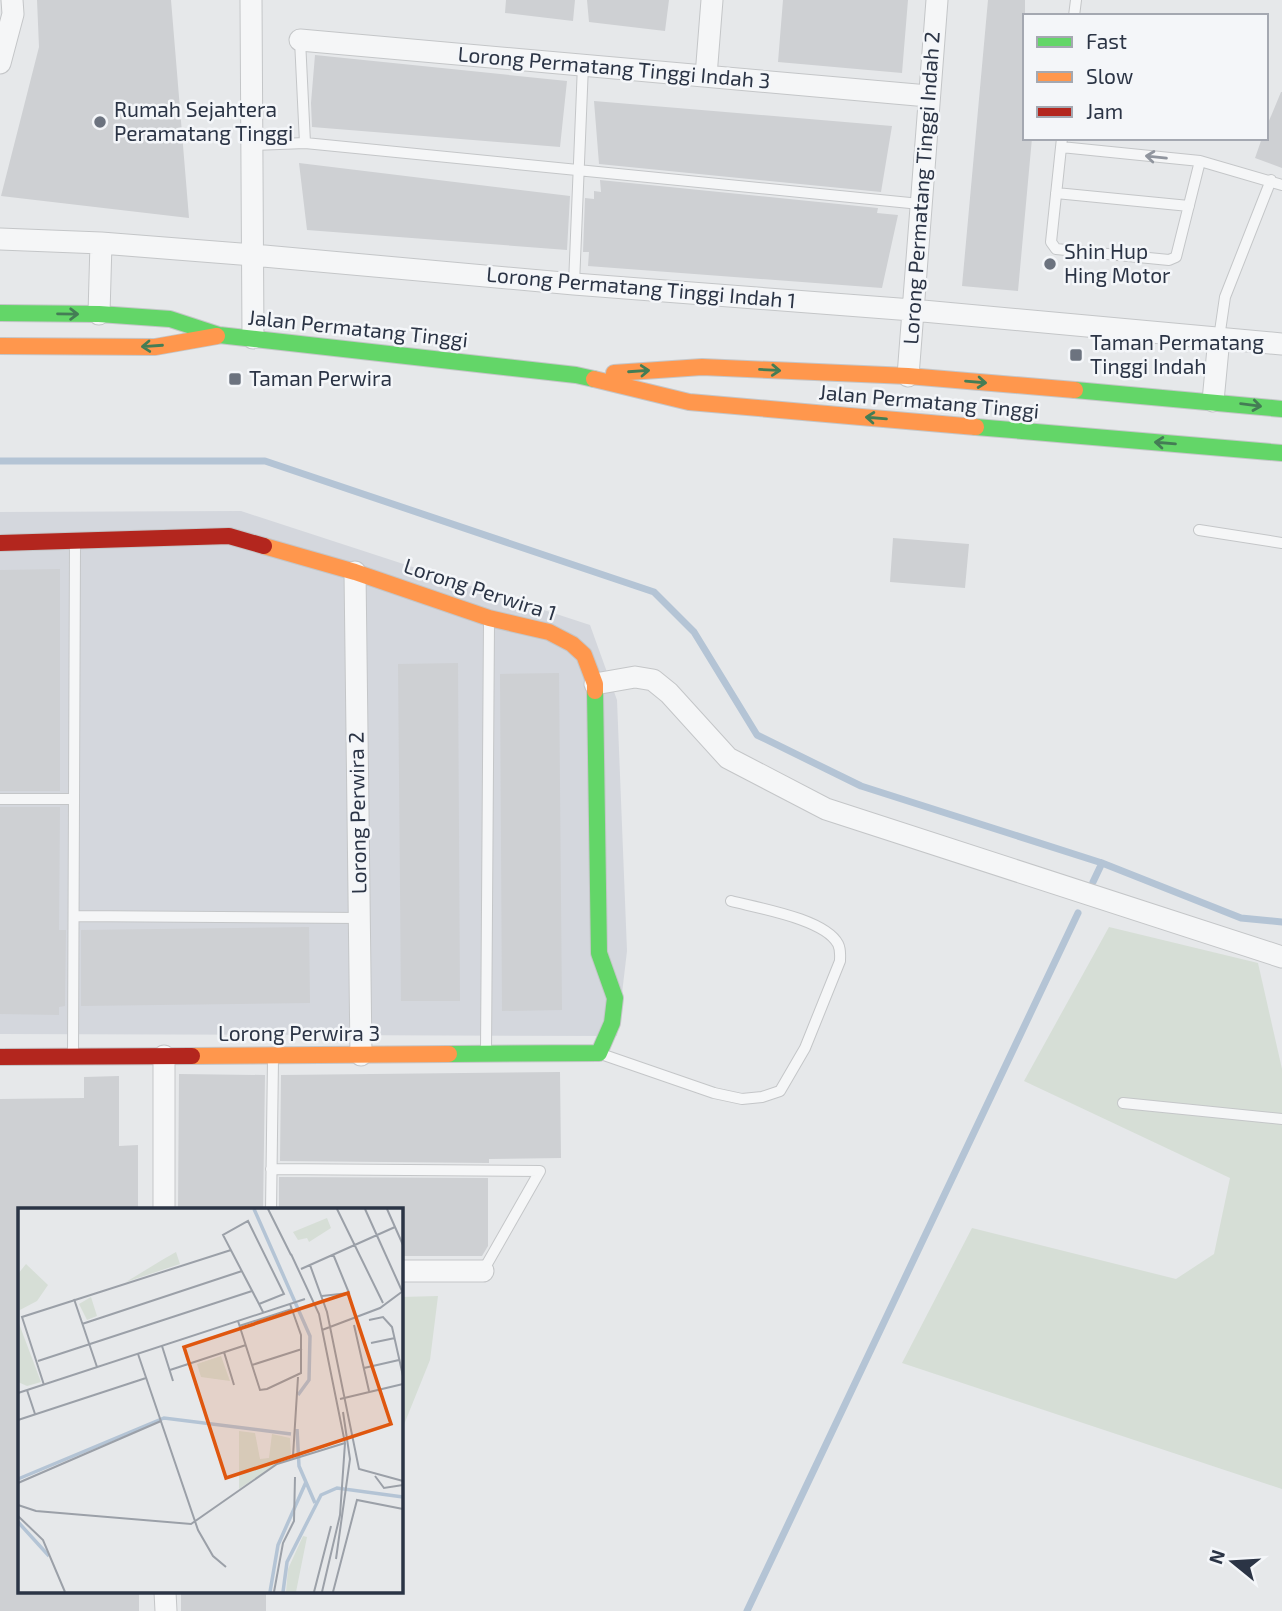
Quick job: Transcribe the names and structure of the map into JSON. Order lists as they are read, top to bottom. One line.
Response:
{"streets":{"main road":["Jalan Permatang Tinggi","Lorong Perwira 1","Lorong Perwira 3"],"street":["Lorong Permatang Tinggi Indah 3","Lorong Permatang Tinggi Indah 2","Lorong Permatang Tinggi Indah 1","Lorong Perwira 2"]},"crossings":[["Lorong Permatang Tinggi Indah 3","Lorong Permatang Tinggi Indah 2"],["Lorong Permatang Tinggi Indah 2","Lorong Permatang Tinggi Indah 1"],["Lorong Permatang Tinggi Indah 2","Jalan Permatang Tinggi"],["Lorong Perwira 1","Lorong Perwira 2"],["Lorong Perwira 1","Lorong Perwira 3"],["Lorong Perwira 2","Lorong Perwira 3"]],"places":{"other":["Rumah Sejahtera Peramatang Tinggi","Shin Hup Hing Motor"],"transit":["Taman Permatang Tinggi Indah","Taman Perwira"]},"legend":["Fast","Slow","Jam"],"north":"left"}
